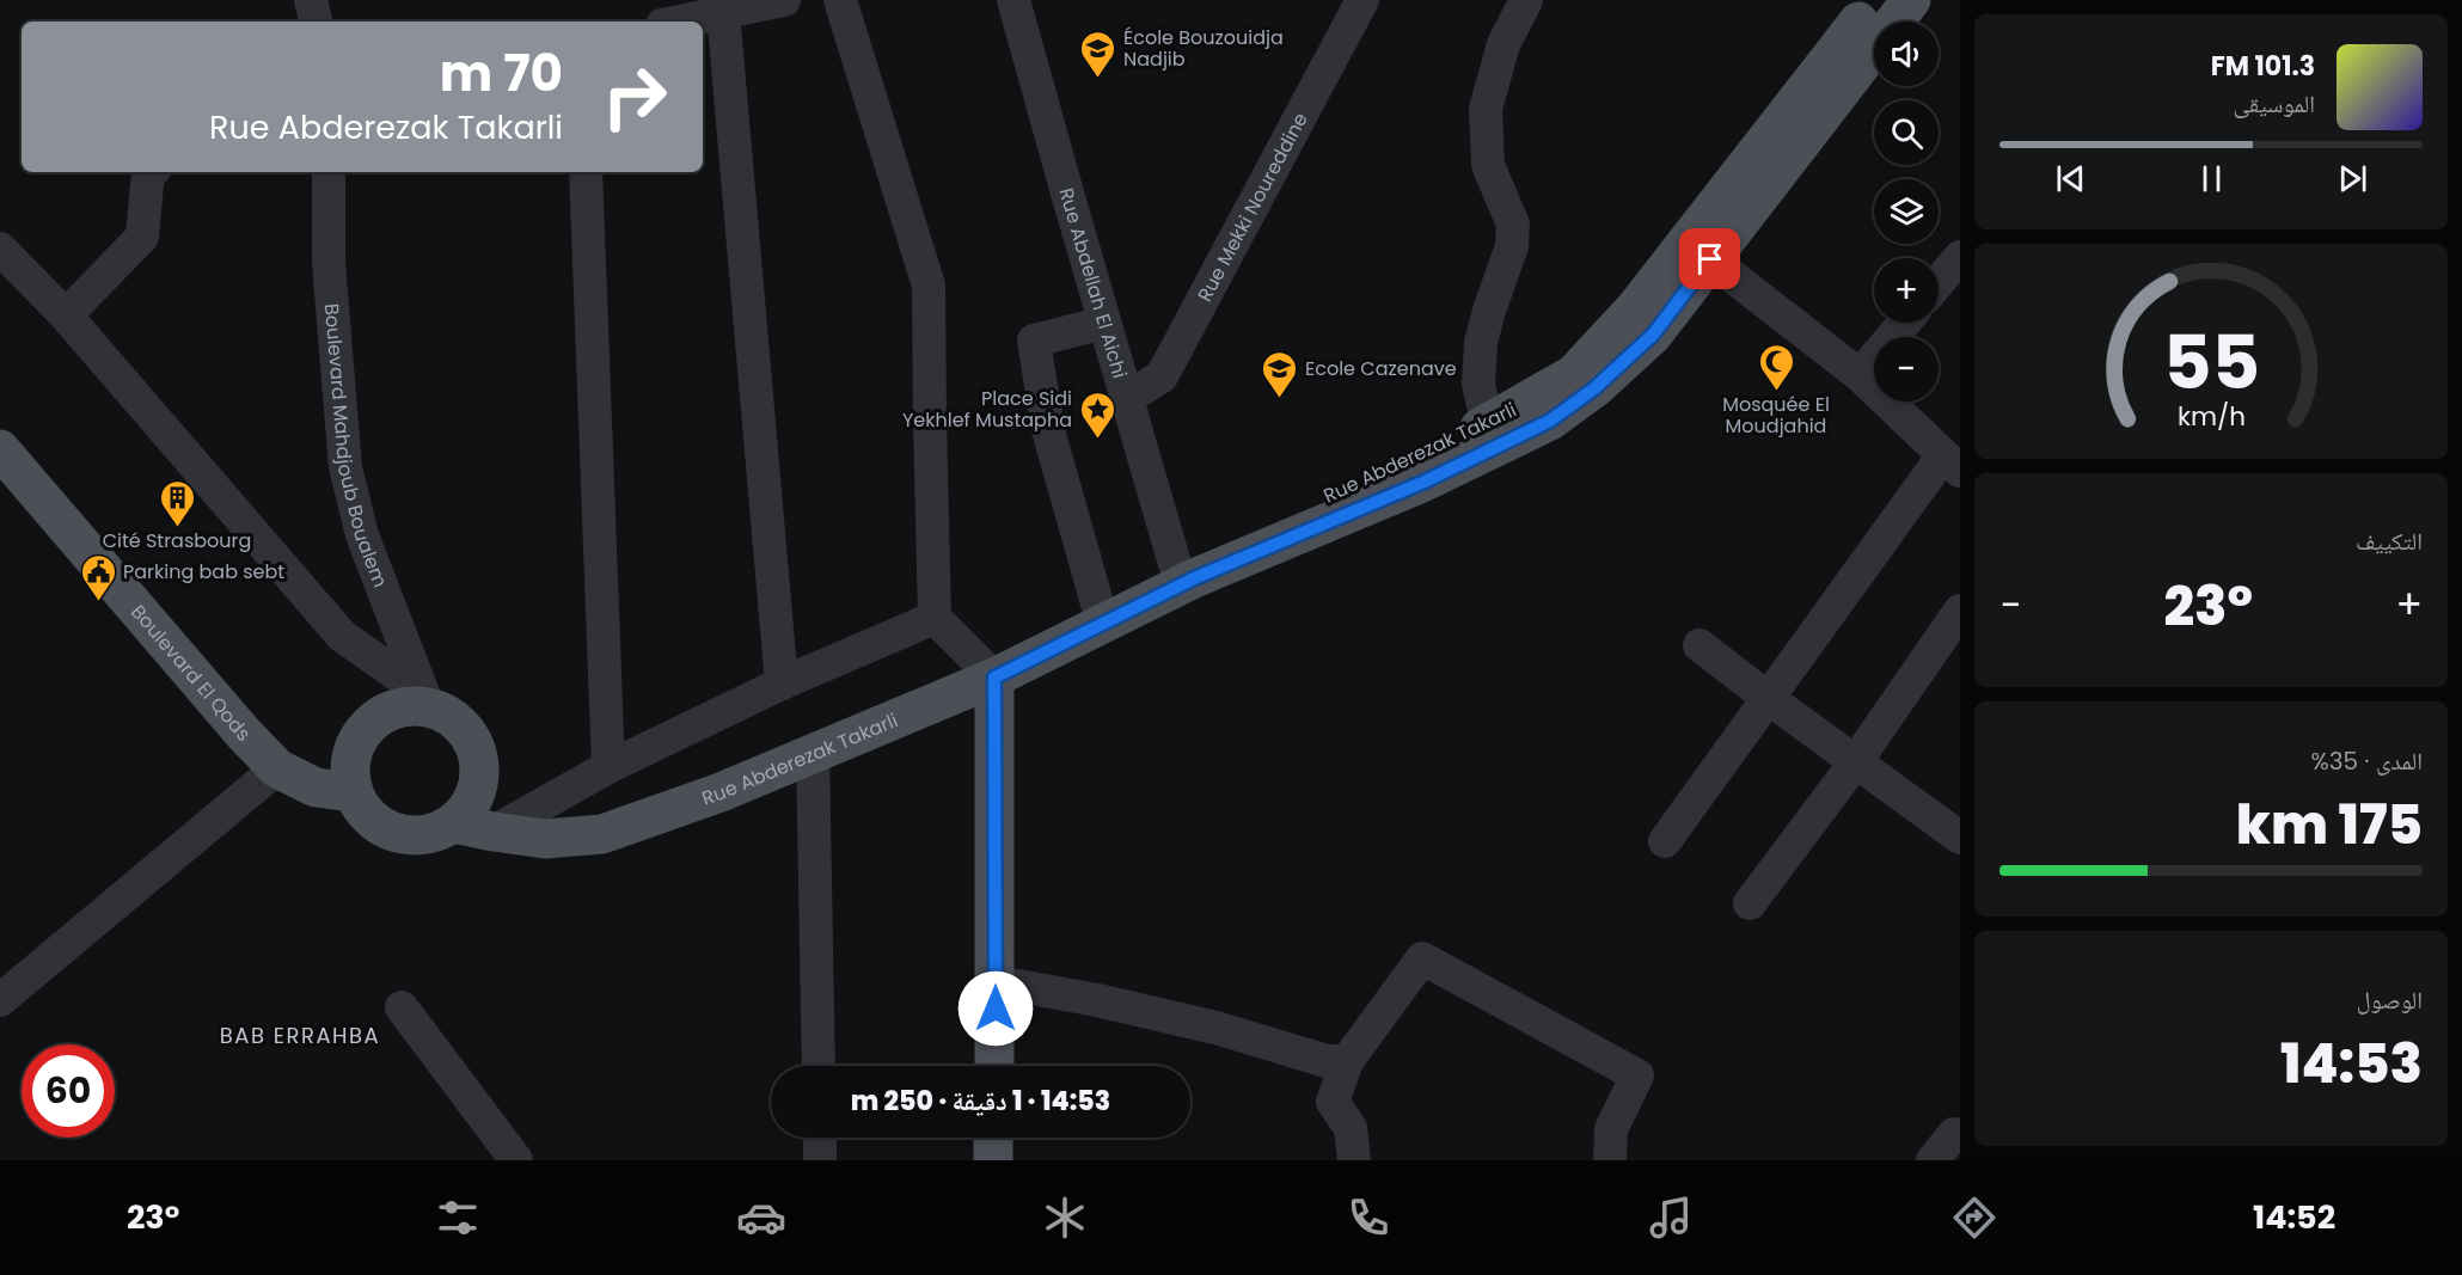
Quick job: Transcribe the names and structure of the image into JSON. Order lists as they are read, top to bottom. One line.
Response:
{"streets":{"main road":["Rue Abderezak Takarli","Boulevard El Qods"],"street":["Rue Mekki Noureddine","Rue Abdellah El Aichi","Boulevard Mahdjoub Boualem"]},"crossings":[["Rue Mekki Noureddine","Rue Abdellah El Aichi"],["Rue Abdellah El Aichi","Rue Abderezak Takarli"],["Boulevard Mahdjoub Boualem","Rue Abderezak Takarli"],["Boulevard Mahdjoub Boualem","Boulevard El Qods"],["Rue Abderezak Takarli","Boulevard El Qods"]],"districts":["BAB ERRAHBA"],"places":{"school or university":["École Bouzouidja Nadjib","Ecole Cazenave"],"mosque":["Mosquée El Moudjahid"],"place":["Place Sidi Yekhlef Mustapha"],"building":["Cité Strasbourg"],"public building":["Parking bab sebt"]},"page":{"map_buttons":["+","−"],"turn":["70 m","Rue Abderezak Takarli"],"song":["101.3 FM","الموسيقى"],"tile":["التكييف",["المدى · 35%","175 km"],["الوصول","14:53"]],"heat":["−","23°","+"],"limit":"60","trip":"14:53 · 1 دقيقة · 250 m","tabs":["14:52","23°"],"gauge":["55","km/h"]}}
